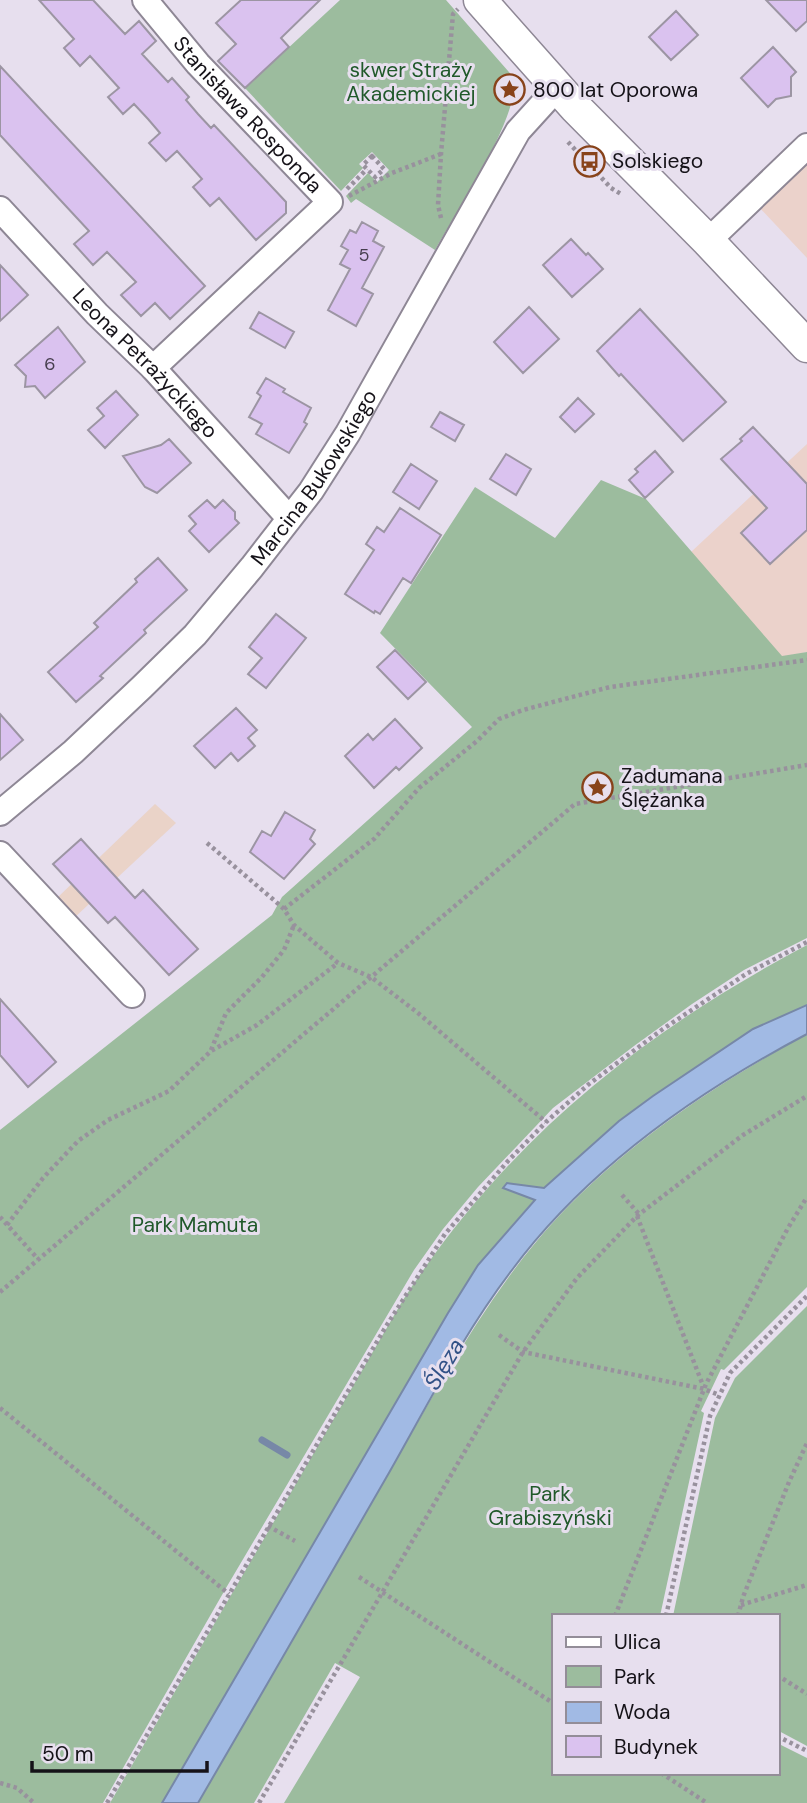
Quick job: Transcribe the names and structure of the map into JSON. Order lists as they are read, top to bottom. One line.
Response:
{"streets":{"street":["Stanisława Rosponda","Leona Petrażyckiego","Marcina Bukowskiego"]},"crossings":[["Stanisława Rosponda","Leona Petrażyckiego"],["Leona Petrażyckiego","Marcina Bukowskiego"]],"water":["Ślęza"],"parks":["skwer Straży Akademickiej","Park Mamuta","Park Grabiszyński"],"places":{"place":["800 lat Oporowa","Zadumana Ślężanka"],"bus stop":["Solskiego"]},"house_numbers":["5","6"],"legend":["Ulica","Park","Woda","Budynek"],"scale_bar":"50 m"}
